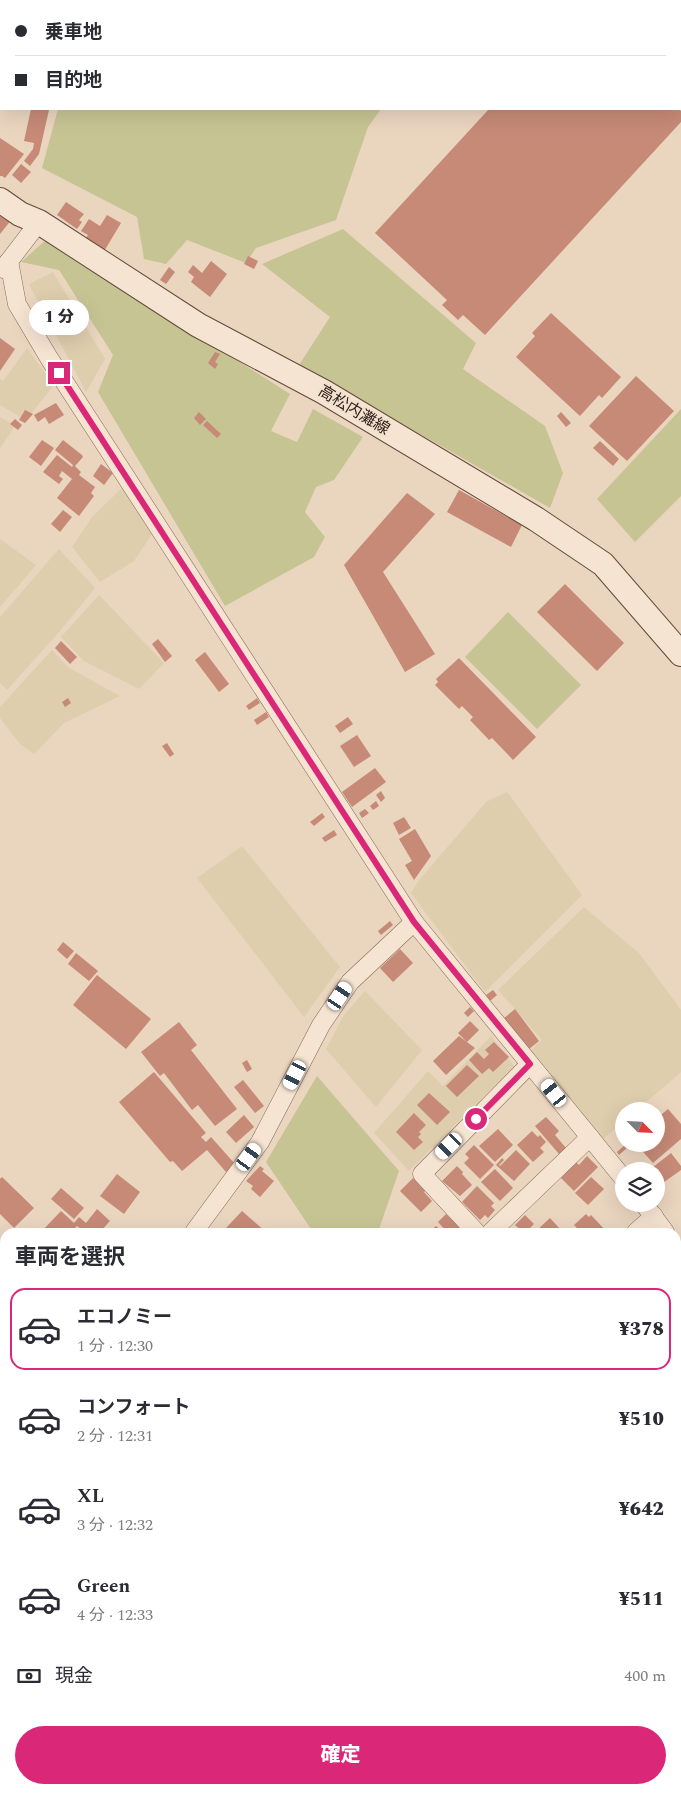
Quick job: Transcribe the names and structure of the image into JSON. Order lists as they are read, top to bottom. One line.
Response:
{"streets":{"main road":["高松内灘線"]},"north":"bottom right","page":{"banner":["乗車地","目的地"],"bubble":"1 分","heading":"車両を選択","list":[{"name":"エコノミー","note":"1 分 · 12:30","value":"¥378"},{"name":"コンフォート","note":"2 分 · 12:31","value":"¥510"},{"name":"XL","note":"3 分 · 12:32","value":"¥642"},{"name":"Green","note":"4 分 · 12:33","value":"¥511"}],"pay":["現金","400 m"],"buttons":"確定"}}
